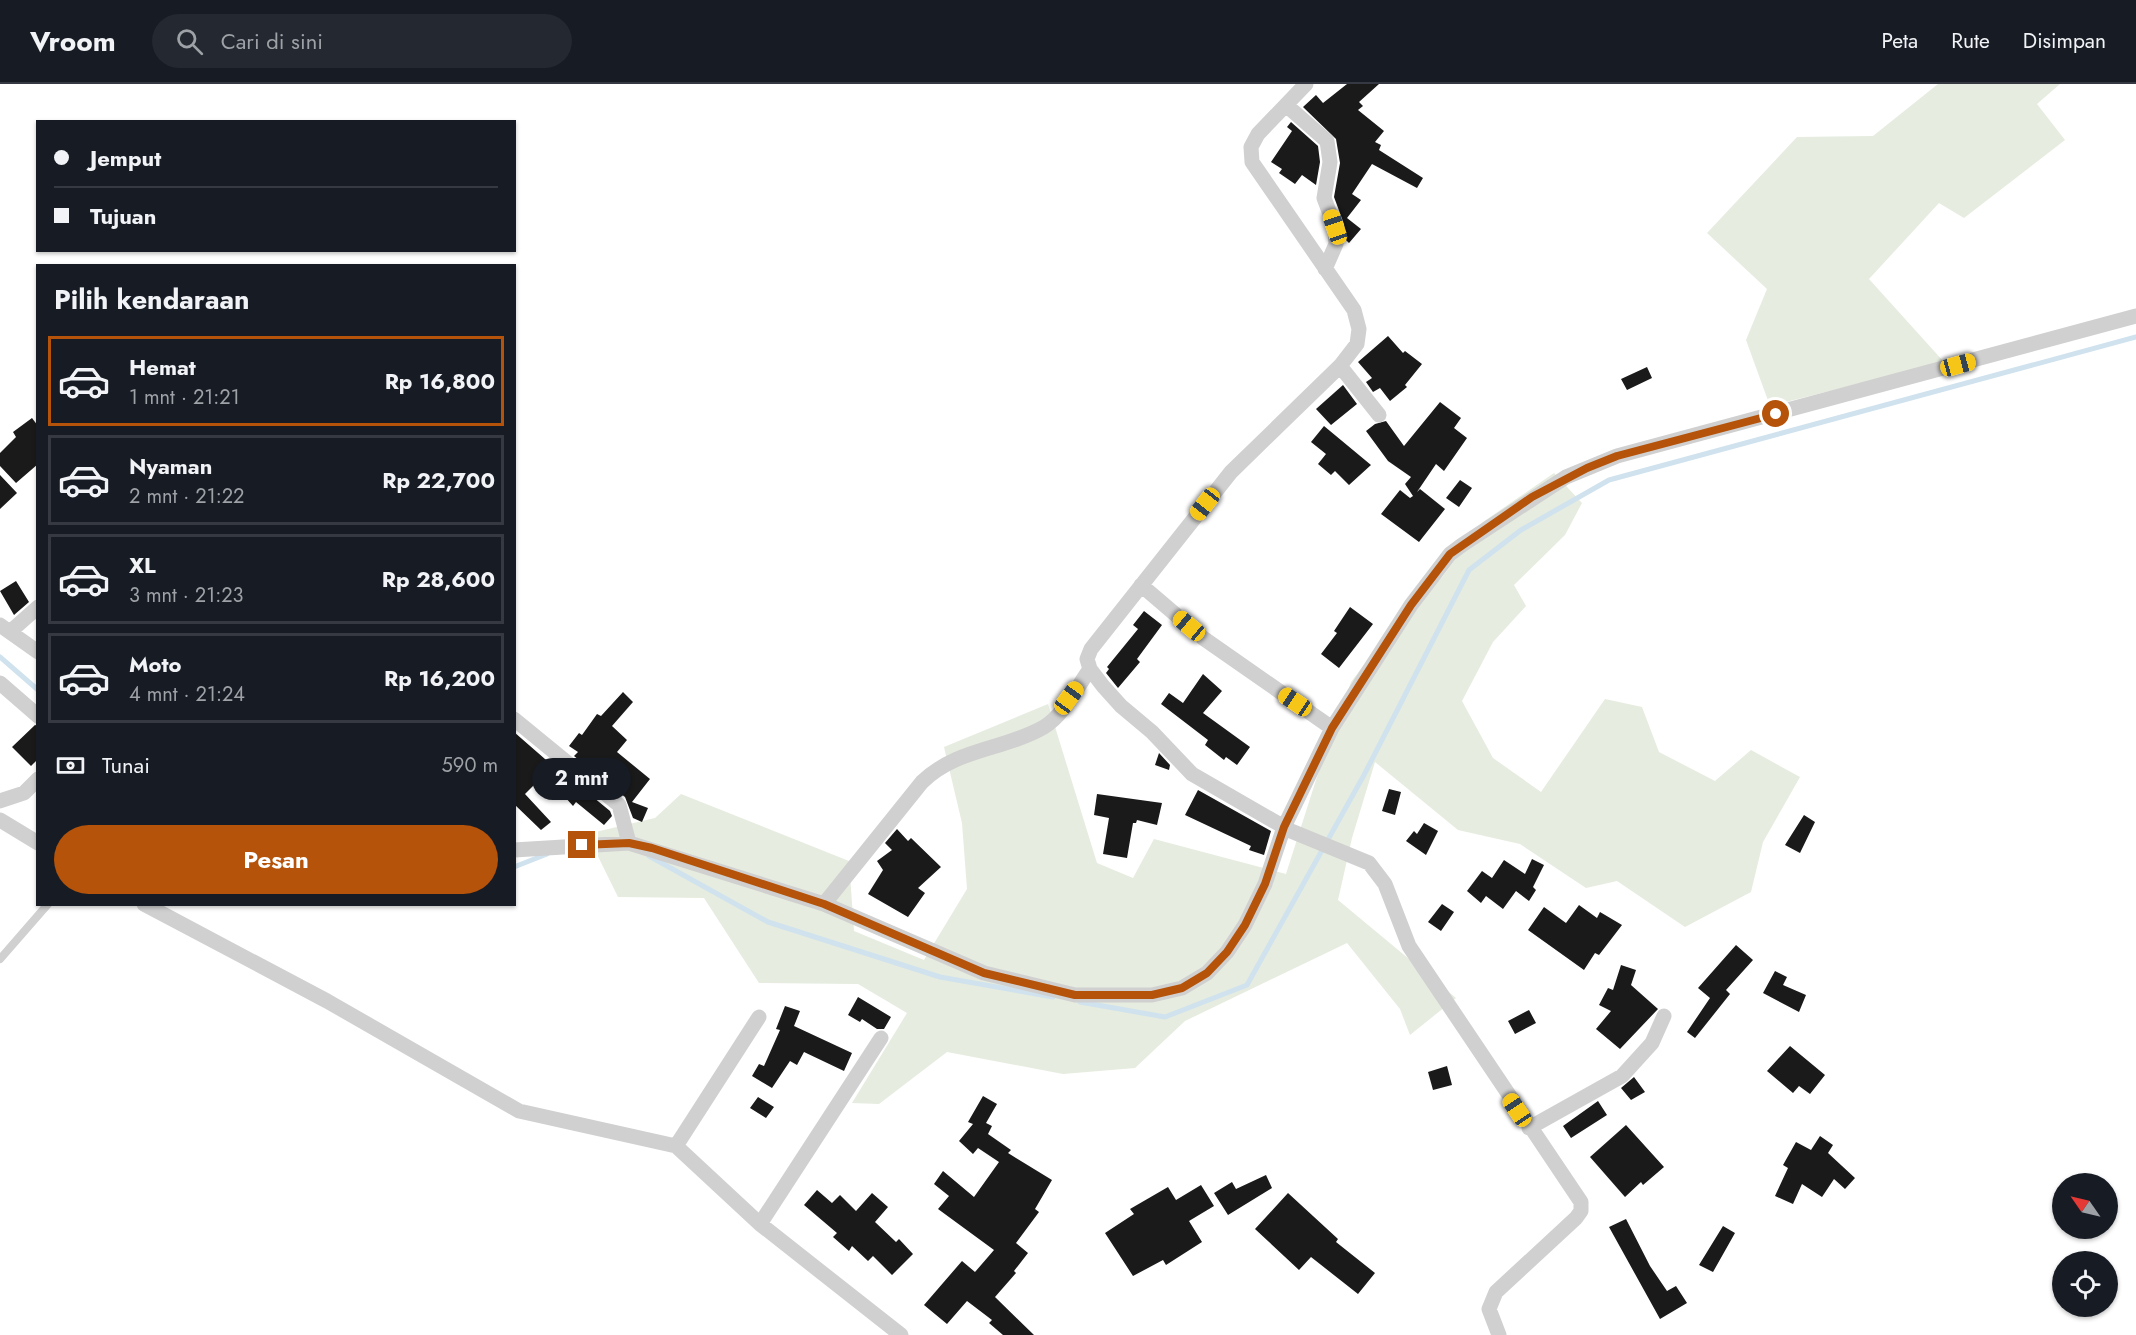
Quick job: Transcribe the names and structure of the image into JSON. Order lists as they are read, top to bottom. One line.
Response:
{"north":"top left","page":{"header":"Vroom","search":"Cari di sini","nav":["Peta","Rute","Disimpan"],"banner":["Jemput","Tujuan"],"heading":"Pilih kendaraan","list":[{"name":"Hemat","note":"1 mnt · 21:21","value":"Rp 16,800"},{"name":"Nyaman","note":"2 mnt · 21:22","value":"Rp 22,700"},{"name":"XL","note":"3 mnt · 21:23","value":"Rp 28,600"},{"name":"Moto","note":"4 mnt · 21:24","value":"Rp 16,200"}],"pay":["Tunai","590 m"],"bubble":"2 mnt","buttons":"Pesan"}}
